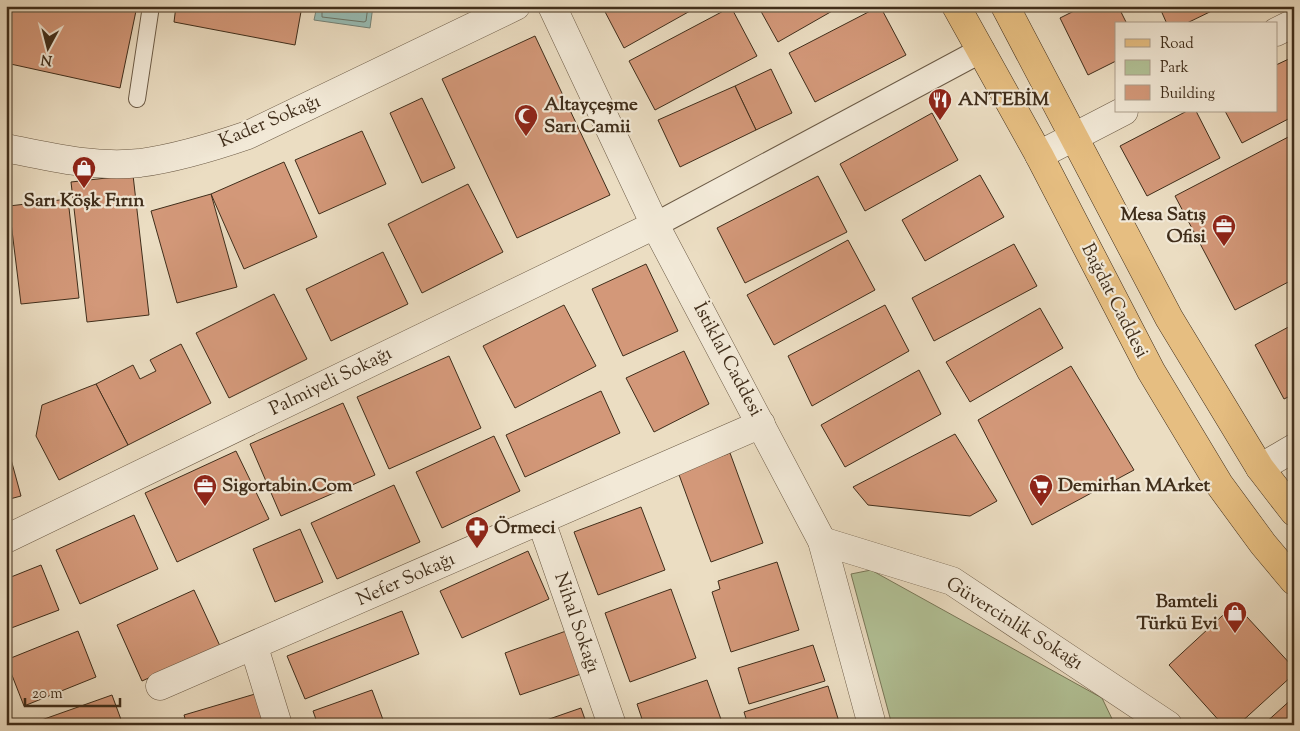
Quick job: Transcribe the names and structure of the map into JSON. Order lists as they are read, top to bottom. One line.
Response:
{"streets":{"main road":["Bağdat Caddesi"],"street":["Kader Sokağı","İstiklal Caddesi","Palmiyeli Sokağı","Nefer Sokağı","Nihal Sokağı","Güvercinlik Sokağı"]},"crossings":[["İstiklal Caddesi","Palmiyeli Sokağı"],["İstiklal Caddesi","Nefer Sokağı"],["İstiklal Caddesi","Güvercinlik Sokağı"],["Nefer Sokağı","Nihal Sokağı"]],"places":{"restaurant":["ANTEBİM"],"mosque":["Altayçeşme Sarı Camii"],"shop":["Sarı Köşk Fırın","Bamteli Türkü Evi"],"office":["Mesa Satış Ofisi","Sigortabin.Com"],"supermarket":["Demirhan MArket"],"pharmacy":["Örmeci"]},"legend":["Road","Park","Building"],"scale_bar":"20 m","north":"bottom"}
